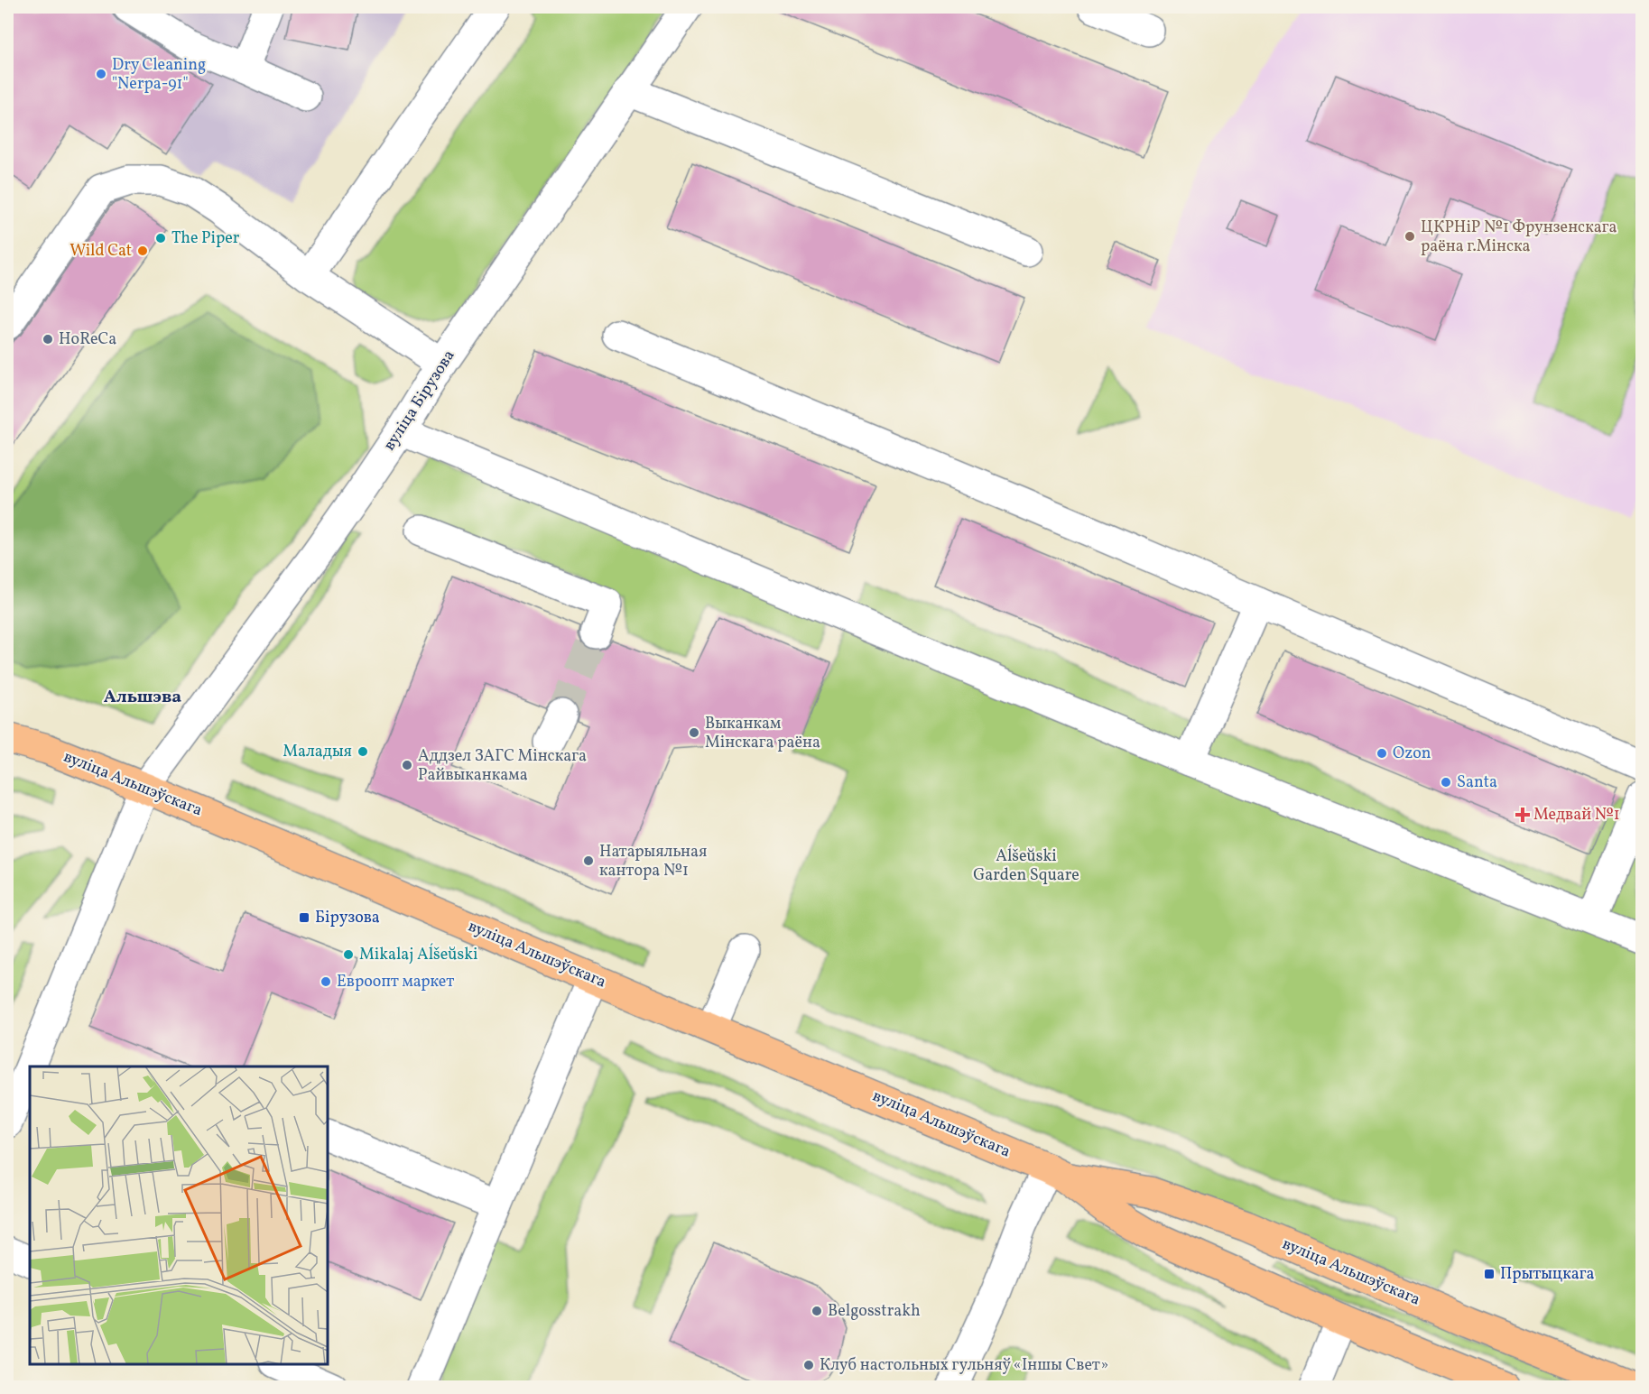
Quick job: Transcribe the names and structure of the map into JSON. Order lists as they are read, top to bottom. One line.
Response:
{"streets":{"main road":["вуліца Альшэўскага"],"street":["вуліца Бірузова"]},"crossings":[["вуліца Бірузова","вуліца Альшэўскага"]],"districts":["Альшэва"],"parks":["Aĺšeŭski Garden Square"],"places":{"other":["Dry Cleaning \"Nerpa-91\"","ЦКРНіР №1 Фрунзенскага раёна г.Мінска","The Piper","Wild Сat","HoReCa","Выканкам Мінскага раёна","Маладыя","Ozon","Аддзел ЗАГС Мінскага Райвыканкама","Santa","Натарыяльная кантора №1","Mikalaj Aĺšeŭski","Евроопт маркет","Belgosstrakh","Клуб настольных гульняў «Іншы Свет»"],"health":["Медвай №1"],"transit":["Бірузова","Прытыцкага"]}}
